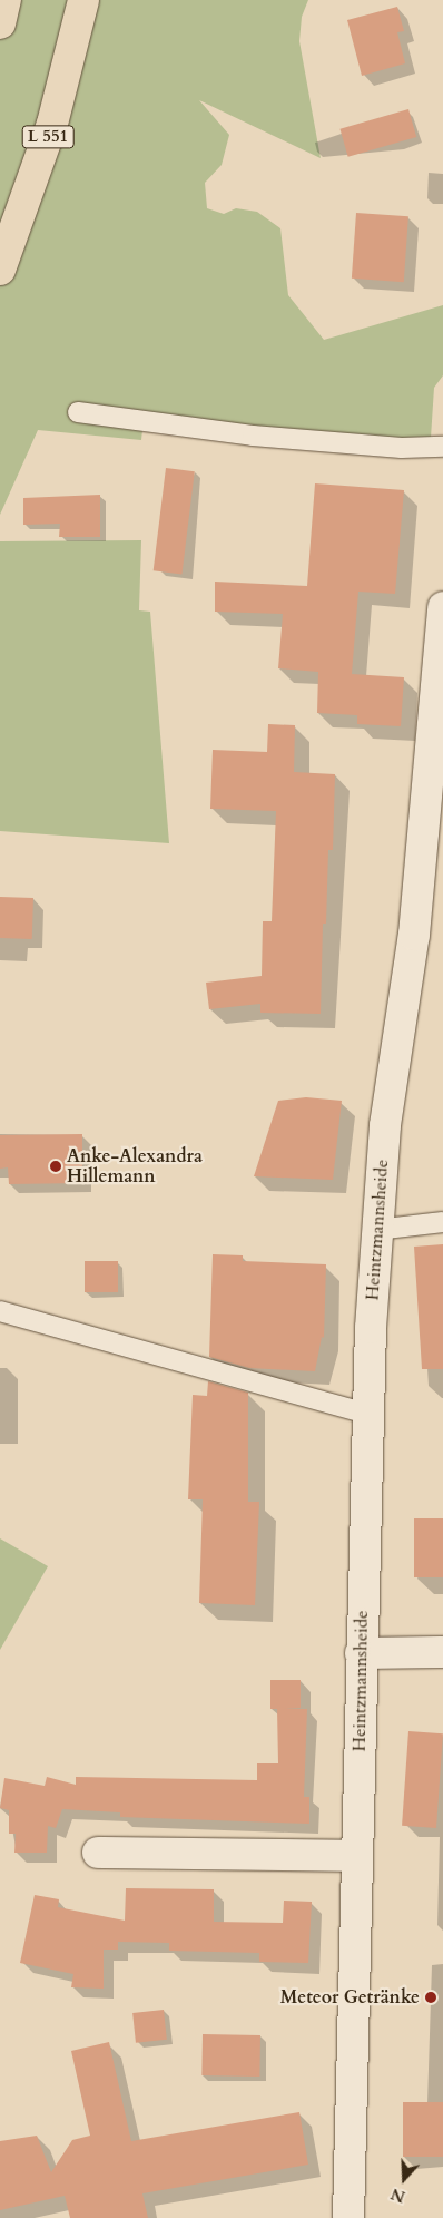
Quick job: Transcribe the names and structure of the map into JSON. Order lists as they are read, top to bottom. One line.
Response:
{"streets":{"main road":["L 551"],"street":["Heintzmannsheide"]},"places":["Anke-Alexandra Hillemann","Meteor Getränke"],"north":"bottom"}
